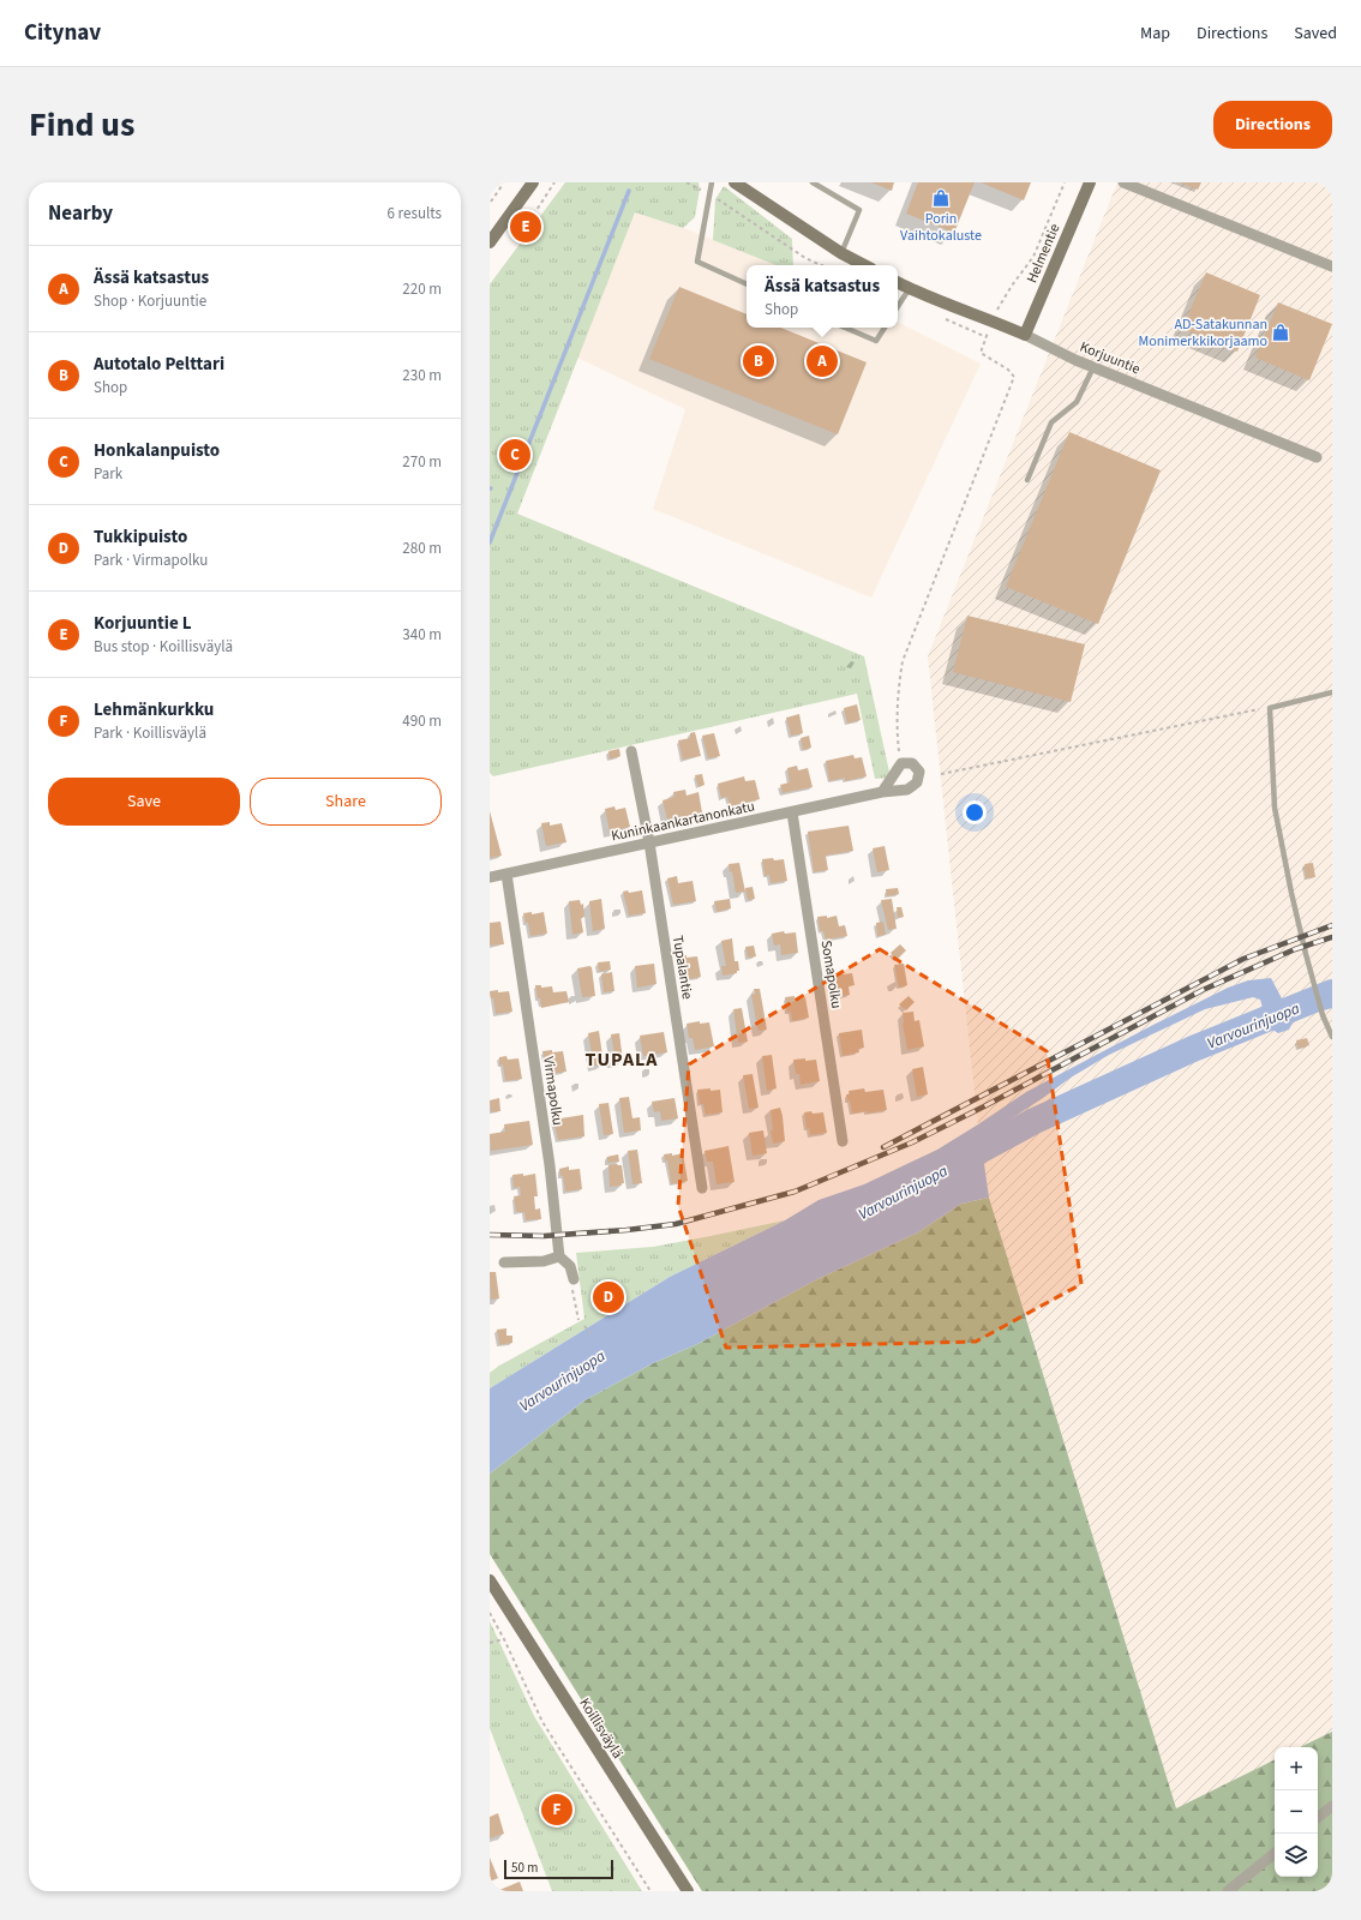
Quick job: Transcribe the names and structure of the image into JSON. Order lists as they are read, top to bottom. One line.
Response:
{"streets":{"street":["Helmentie","Korjuuntie","Kuninkaankartanonkatu","Tupalantie","Somapolku","Virmapolku","Koillisväylä"]},"crossings":[["Helmentie","Korjuuntie"],["Kuninkaankartanonkatu","Tupalantie"],["Kuninkaankartanonkatu","Somapolku"],["Kuninkaankartanonkatu","Virmapolku"]],"districts":["TUPALA"],"water":["Varvourinjuopa"],"places":{"shop":["Porin Vaihtokaluste","AD-Satakunnan Monimerkkikorjaamo"]},"scale_bar":"50 m","page":{"header":"Citynav","nav":["Map","Directions","Saved"],"title":"Find us","buttons":["Directions",["Save","Share"]],"heading":["Nearby","6 results"],"pins":["E","A","B","C","D","F"],"list":[{"mark":"A","name":"Ässä katsastus","note":"Shop · Korjuuntie","value":"220 m"},{"mark":"B","name":"Autotalo Pelttari","note":"Shop","value":"230 m"},{"mark":"C","name":"Honkalanpuisto","note":"Park","value":"270 m"},{"mark":"D","name":"Tukkipuisto","note":"Park · Virmapolku","value":"280 m"},{"mark":"E","name":"Korjuuntie L","note":"Bus stop · Koillisväylä","value":"340 m"},{"mark":"F","name":"Lehmänkurkku","note":"Park · Koillisväylä","value":"490 m"}],"popup":["Ässä katsastus","Shop"],"map_buttons":["+","−"],"scale":"50 m"}}
